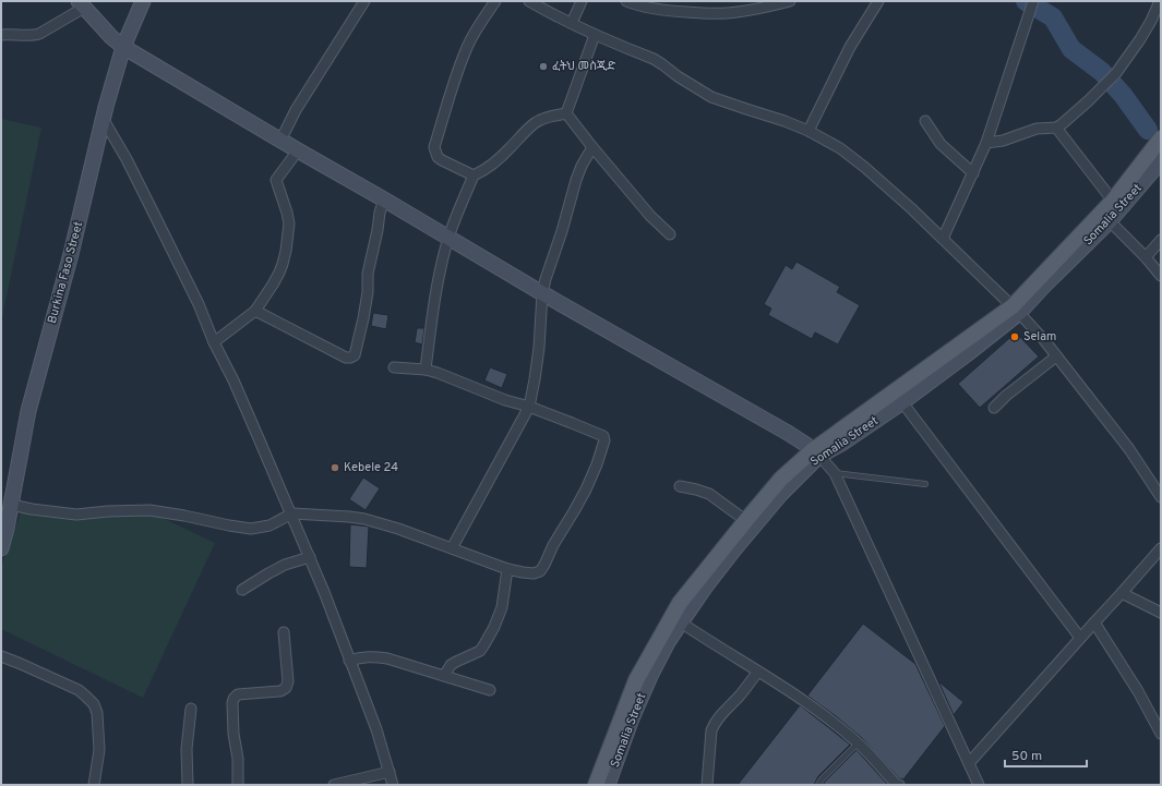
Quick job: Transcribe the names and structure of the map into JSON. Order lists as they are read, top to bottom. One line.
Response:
{"streets":{"main road":["Somalia Street","Burkina Faso Street"]},"places":["ፈትህ መስጂድ","Selam","Kebele 24"],"scale_bar":"50 m"}
